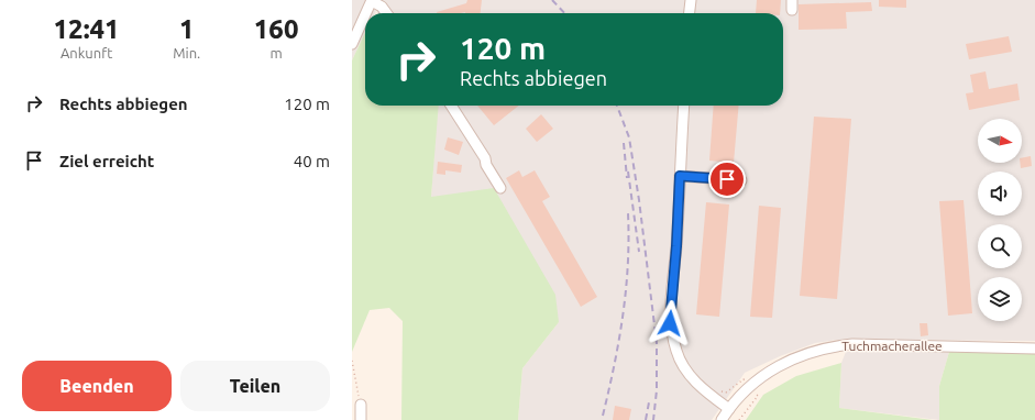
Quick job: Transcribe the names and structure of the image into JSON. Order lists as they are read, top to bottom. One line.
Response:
{"streets":{"street":["Tuchmacherallee"]},"north":"right","page":{"eta":["12:41","Ankunft","1","Min.","160","m"],"turn":["120 m","Rechts abbiegen"],"list":[{"name":"Rechts abbiegen","value":"120 m"},{"name":"Ziel erreicht","value":"40 m"}],"buttons":["Beenden","Teilen"]}}
